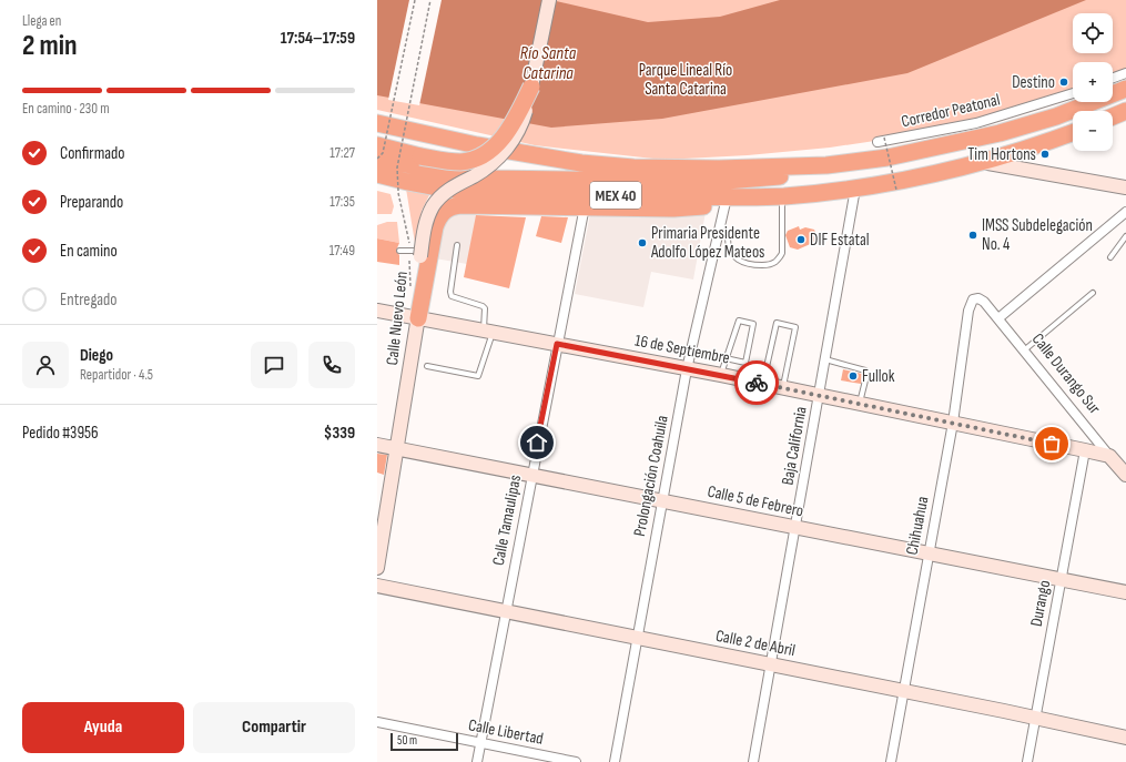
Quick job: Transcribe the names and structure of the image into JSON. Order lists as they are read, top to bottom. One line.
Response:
{"streets":{"highway":["MEX 40"],"street":["Corredor Peatonal","Calle Nuevo León","16 de Septiembre","Calle Durango Sur","Baja California","Prolongación Coahuila","Calle 5 de Febrero","Calle Tamaulipas","Chihuahua","Durango","Calle 2 de Abril","Calle Libertad"]},"crossings":[["MEX 40","Baja California"],["MEX 40","Prolongación Coahuila"],["Calle Nuevo León","16 de Septiembre"],["Calle Nuevo León","Calle 5 de Febrero"],["16 de Septiembre","Calle Durango Sur"],["16 de Septiembre","Baja California"],["16 de Septiembre","Prolongación Coahuila"],["16 de Septiembre","Calle Tamaulipas"],["16 de Septiembre","Chihuahua"],["16 de Septiembre","Durango"],["Calle Durango Sur","Chihuahua"],["Baja California","Calle 5 de Febrero"],["Baja California","Calle 2 de Abril"],["Prolongación Coahuila","Calle 5 de Febrero"],["Prolongación Coahuila","Calle 2 de Abril"],["Calle 5 de Febrero","Calle Tamaulipas"],["Calle 5 de Febrero","Chihuahua"],["Calle 5 de Febrero","Durango"],["Calle Tamaulipas","Calle 2 de Abril"],["Calle Tamaulipas","Calle Libertad"],["Chihuahua","Calle 2 de Abril"],["Durango","Calle 2 de Abril"]],"water":["Río Santa Catarina"],"parks":["Parque Lineal Río Santa Catarina"],"places":["Destino","Tim Hortons","IMSS Subdelegación No. 4","DIF Estatal","Primaria Presidente Adolfo López Mateos","Fullok"],"scale_bar":"50 m","page":{"heading":["2 min","Llega en","17:54–17:59"],"panel":["Diego","Repartidor · 4.5","Pedido #3956","$339"],"map_buttons":["+","−"],"bar":"En camino · 230 m","list":[["Confirmado","17:27"],["Preparando","17:35"],["En camino","17:49"],"Entregado"],"buttons":["Ayuda","Compartir"],"scale":"50 m"}}
